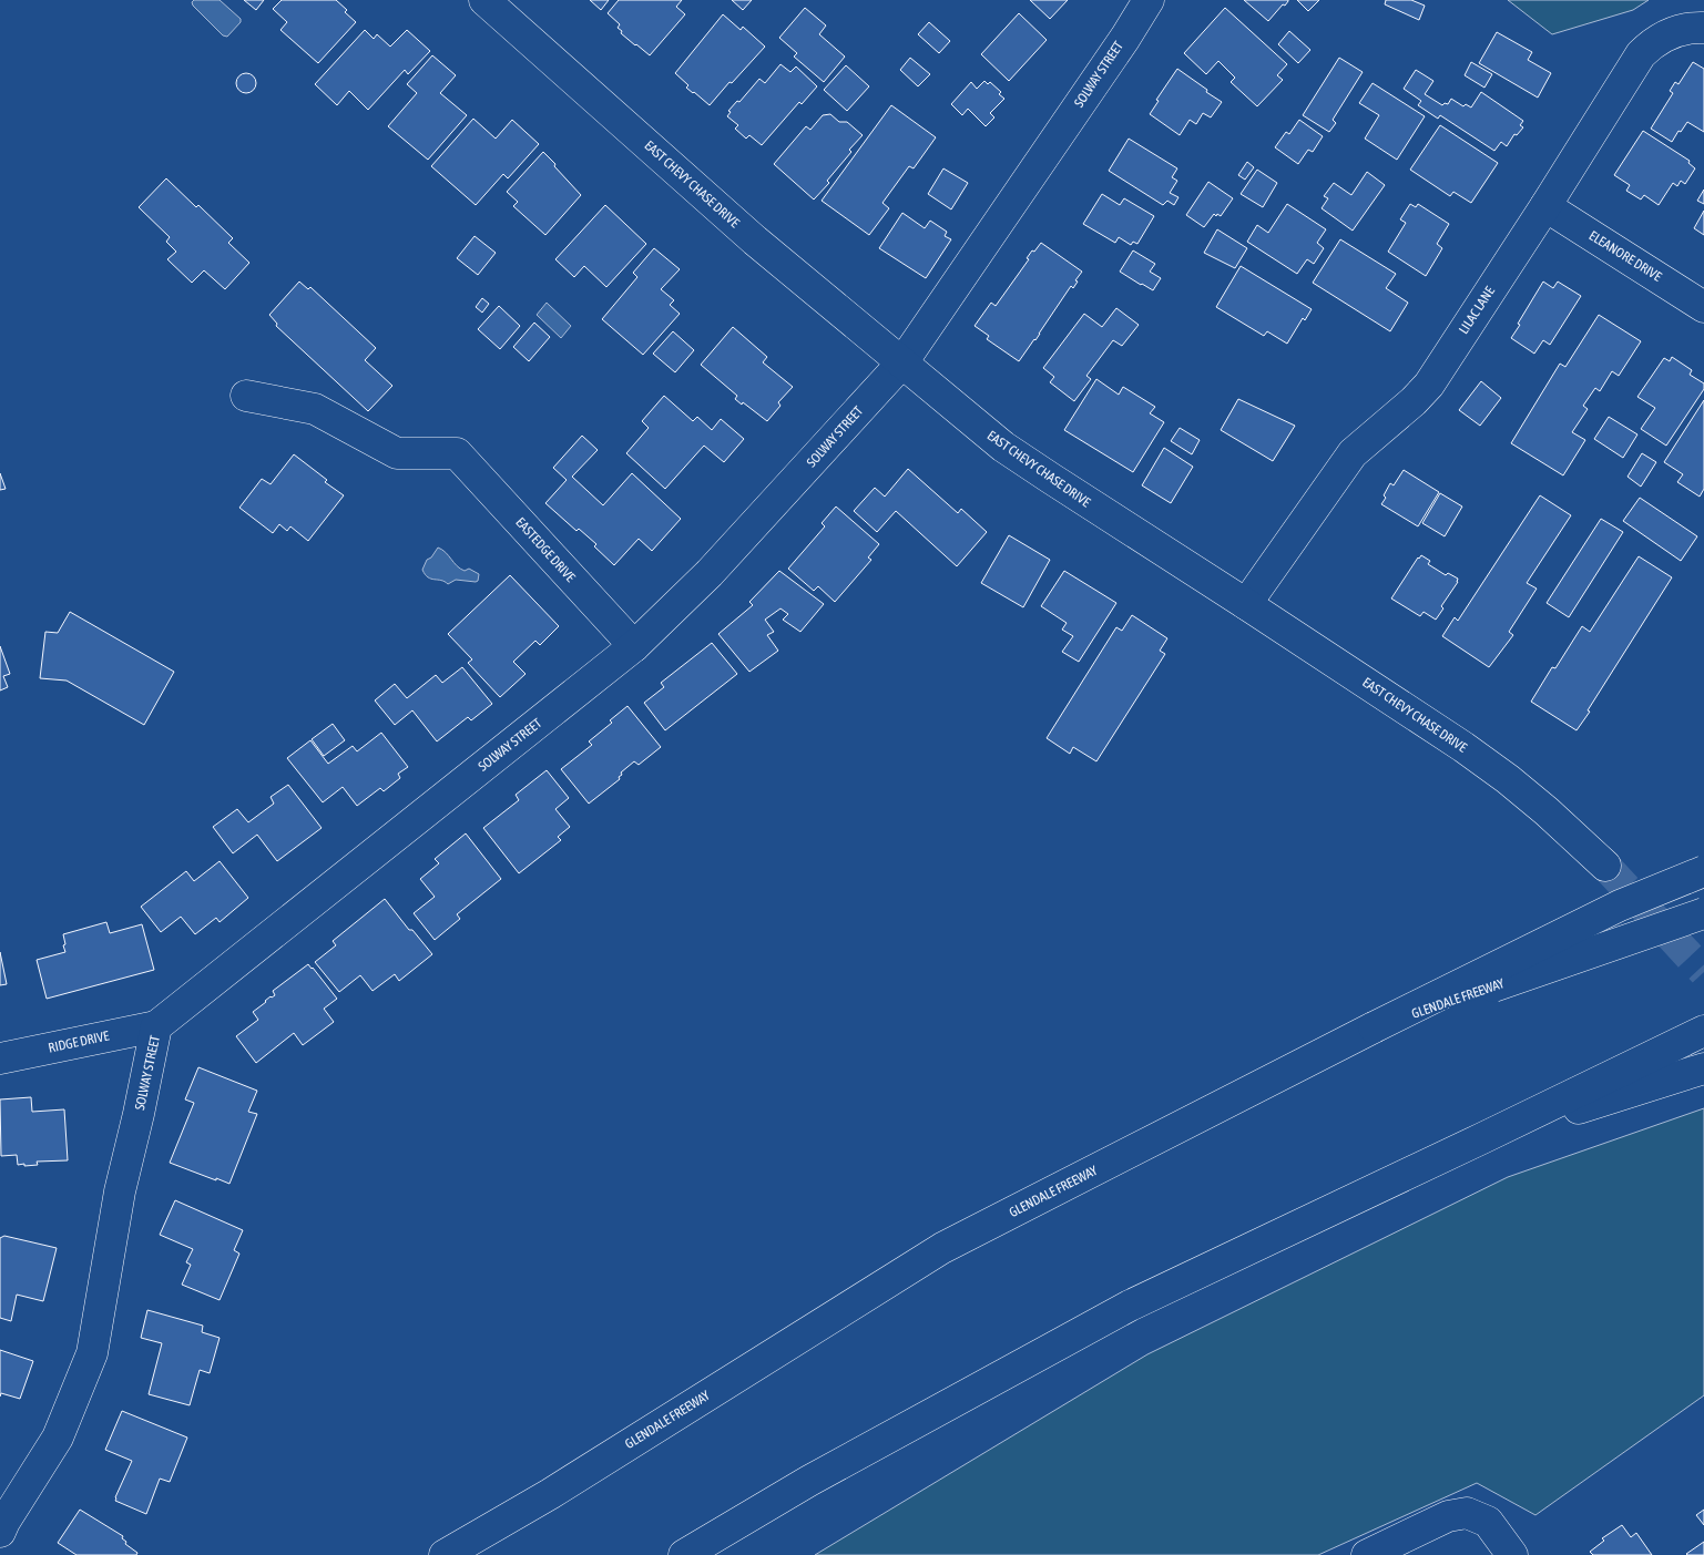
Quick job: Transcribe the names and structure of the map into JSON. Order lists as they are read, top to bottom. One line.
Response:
{"streets":{"main road":["SOLWAY STREET","EAST CHEVY CHASE DRIVE","ELEANORE DRIVE","LILAC LANE","EASTEDGE DRIVE","GLENDALE FREEWAY","RIDGE DRIVE"]},"crossings":[["SOLWAY STREET","EAST CHEVY CHASE DRIVE"],["SOLWAY STREET","EASTEDGE DRIVE"],["SOLWAY STREET","RIDGE DRIVE"],["EAST CHEVY CHASE DRIVE","LILAC LANE"],["ELEANORE DRIVE","LILAC LANE"]]}
